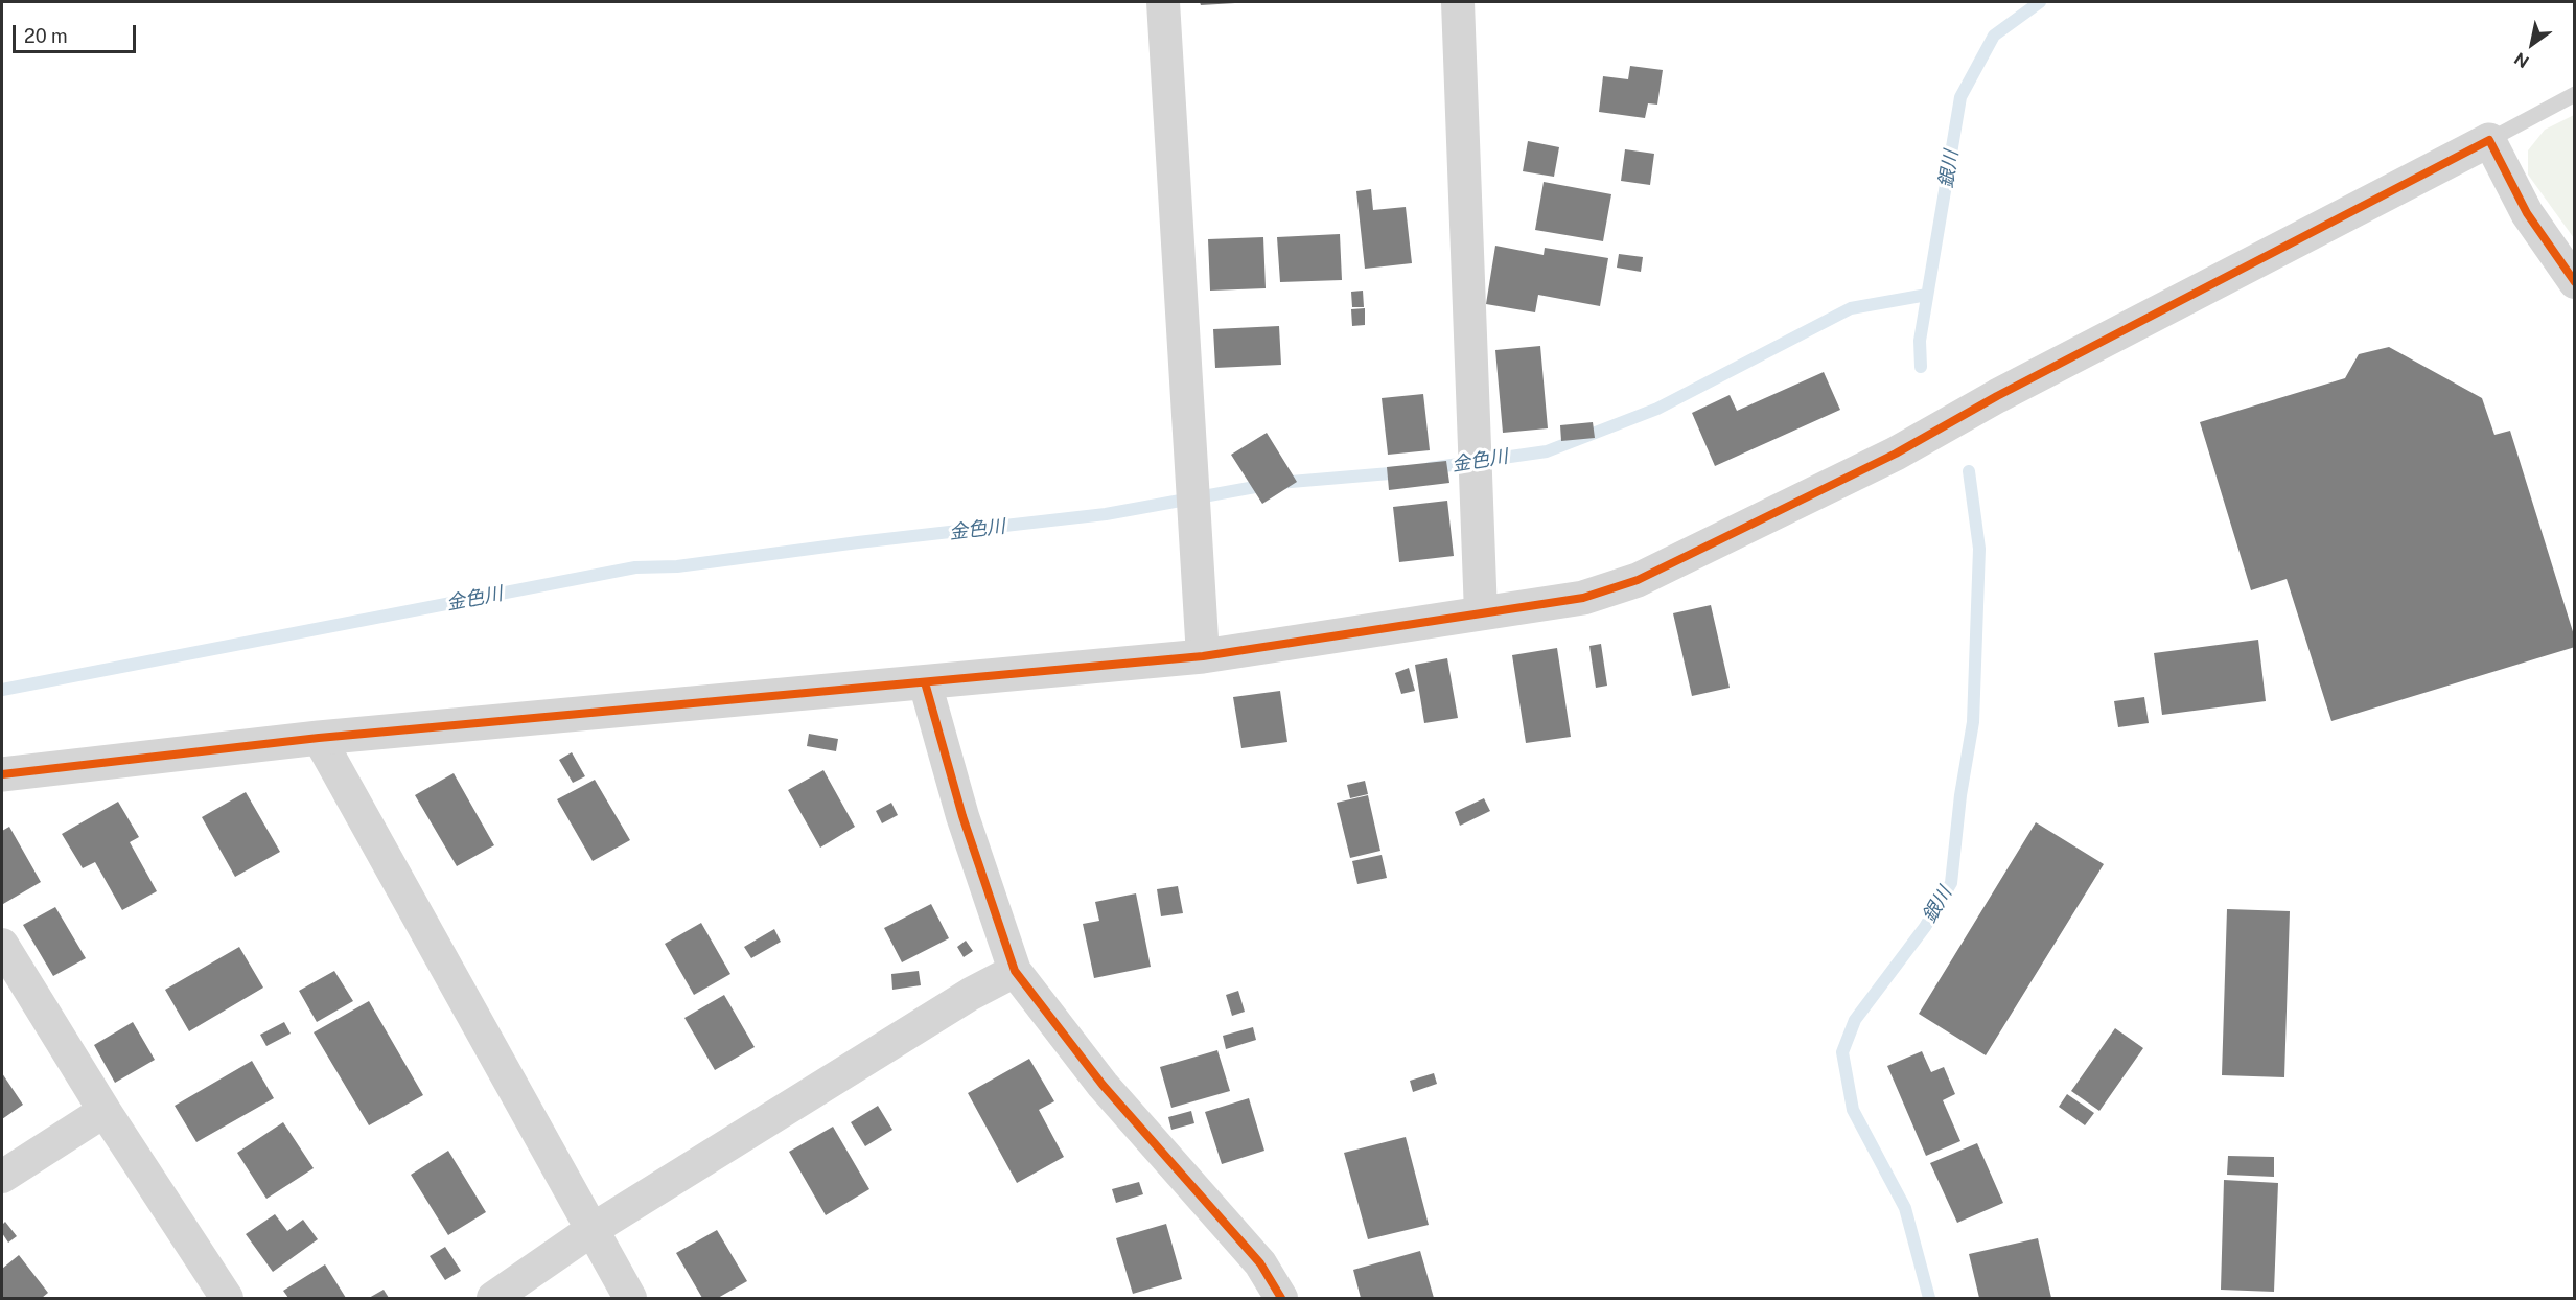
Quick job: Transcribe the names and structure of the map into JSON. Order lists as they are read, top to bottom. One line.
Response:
{"water":["銀川","金色川"],"scale_bar":"20 m","north":"bottom left"}
